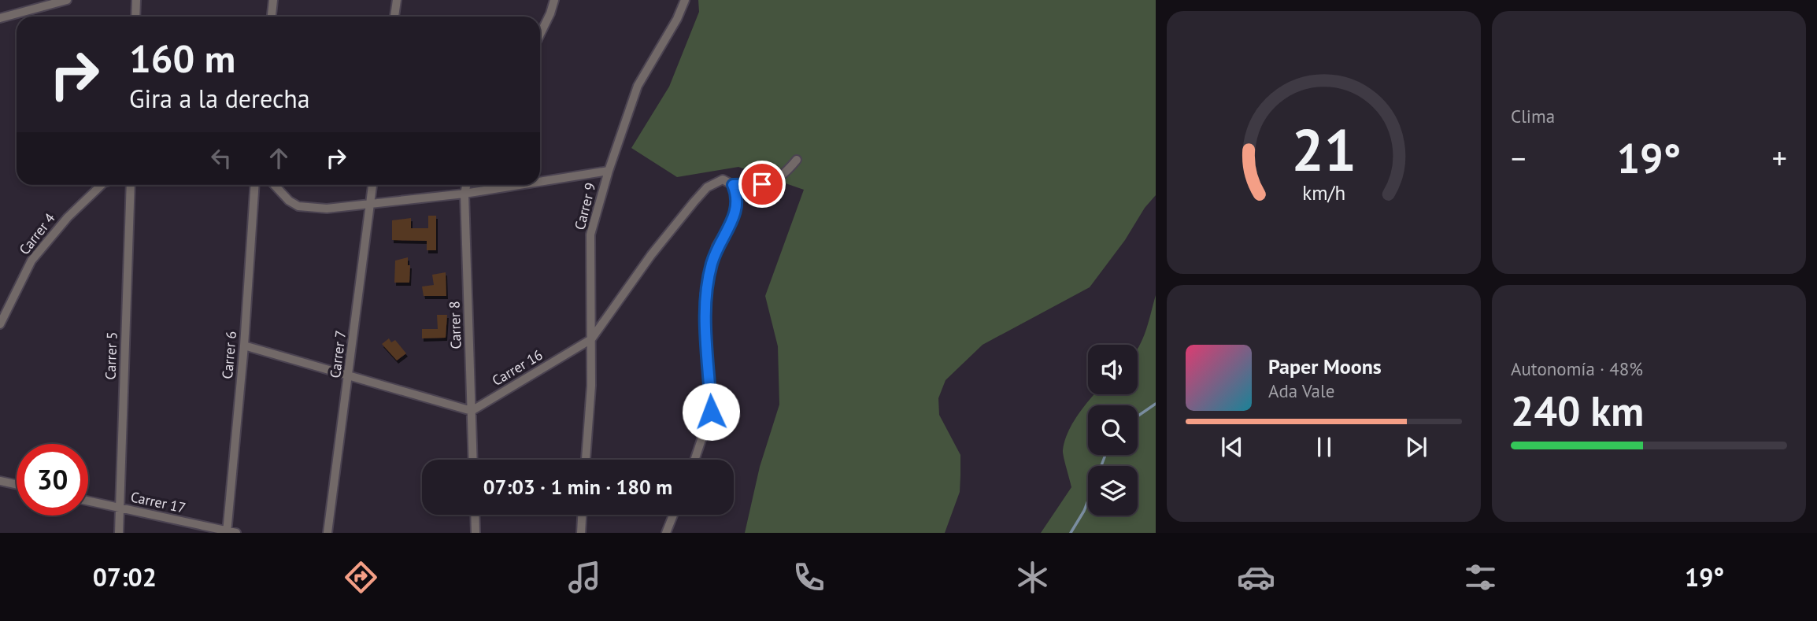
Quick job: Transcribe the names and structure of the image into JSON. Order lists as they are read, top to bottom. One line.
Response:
{"streets":{"street":["Carrer 9","Carrer 4","Carrer 8","Carrer 7","Carrer 6","Carrer 5","Carrer 16","Carrer 17"]},"crossings":[["Carrer 9","Carrer 16"],["Carrer 8","Carrer 16"],["Carrer 6","Carrer 17"],["Carrer 5","Carrer 17"]],"page":{"tile":["Clima",["Autonomía · 48%","240 km"]],"turn":["160 m","Gira a la derecha"],"heat":["−","19°","+"],"song":["Paper Moons","Ada Vale"],"limit":"30","trip":"07:03 · 1 min · 180 m","tabs":["07:02","19°"],"gauge":["21","km/h"]}}
